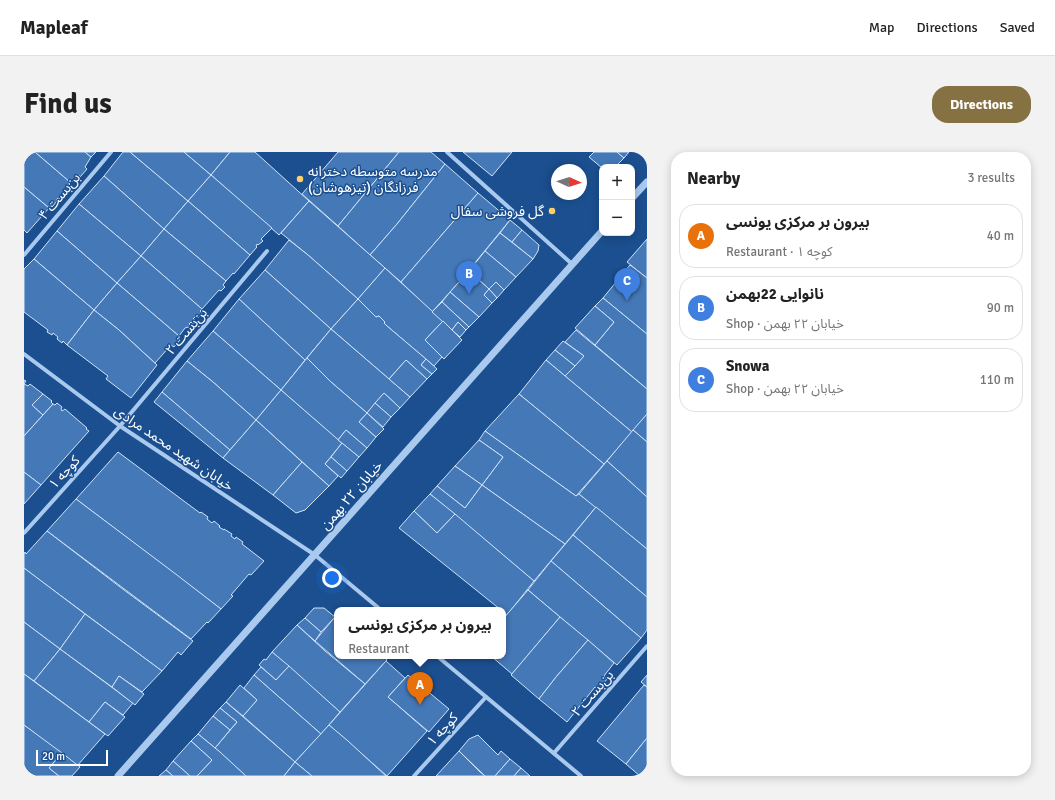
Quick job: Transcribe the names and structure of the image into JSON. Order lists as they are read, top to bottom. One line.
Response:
{"streets":{"street":["بن‌بست ۴","بن‌بست ۲","خیابان شهید محمد مرادی","کوچه ۱","خیابان ۲۲ بهمن"]},"crossings":[["بن‌بست ۲","خیابان شهید محمد مرادی"],["بن‌بست ۲","کوچه ۱"],["خیابان شهید محمد مرادی","کوچه ۱"],["خیابان شهید محمد مرادی","خیابان ۲۲ بهمن"]],"places":["مدرسه متوسطه دخترانه فرزانگان (تیزهوشان)","گل فروشی سفال"],"scale_bar":"20 m","north":"right","page":{"header":"Mapleaf","nav":["Map","Directions","Saved"],"buttons":"Directions","title":"Find us","heading":["Nearby","3 results"],"map_buttons":["+","−"],"list":[{"mark":"A","name":"بیرون بر مرکزی یونسی","note":"Restaurant · کوچه ۱","value":"40 m"},{"mark":"B","name":"نانوایی 22بهمن","note":"Shop · خیابان ۲۲ بهمن","value":"90 m"},{"mark":"C","name":"Snowa","note":"Shop · خیابان ۲۲ بهمن","value":"110 m"}],"pins":["B","C","A"],"popup":["بیرون بر مرکزی یونسی","Restaurant"],"scale":"20 m"}}
